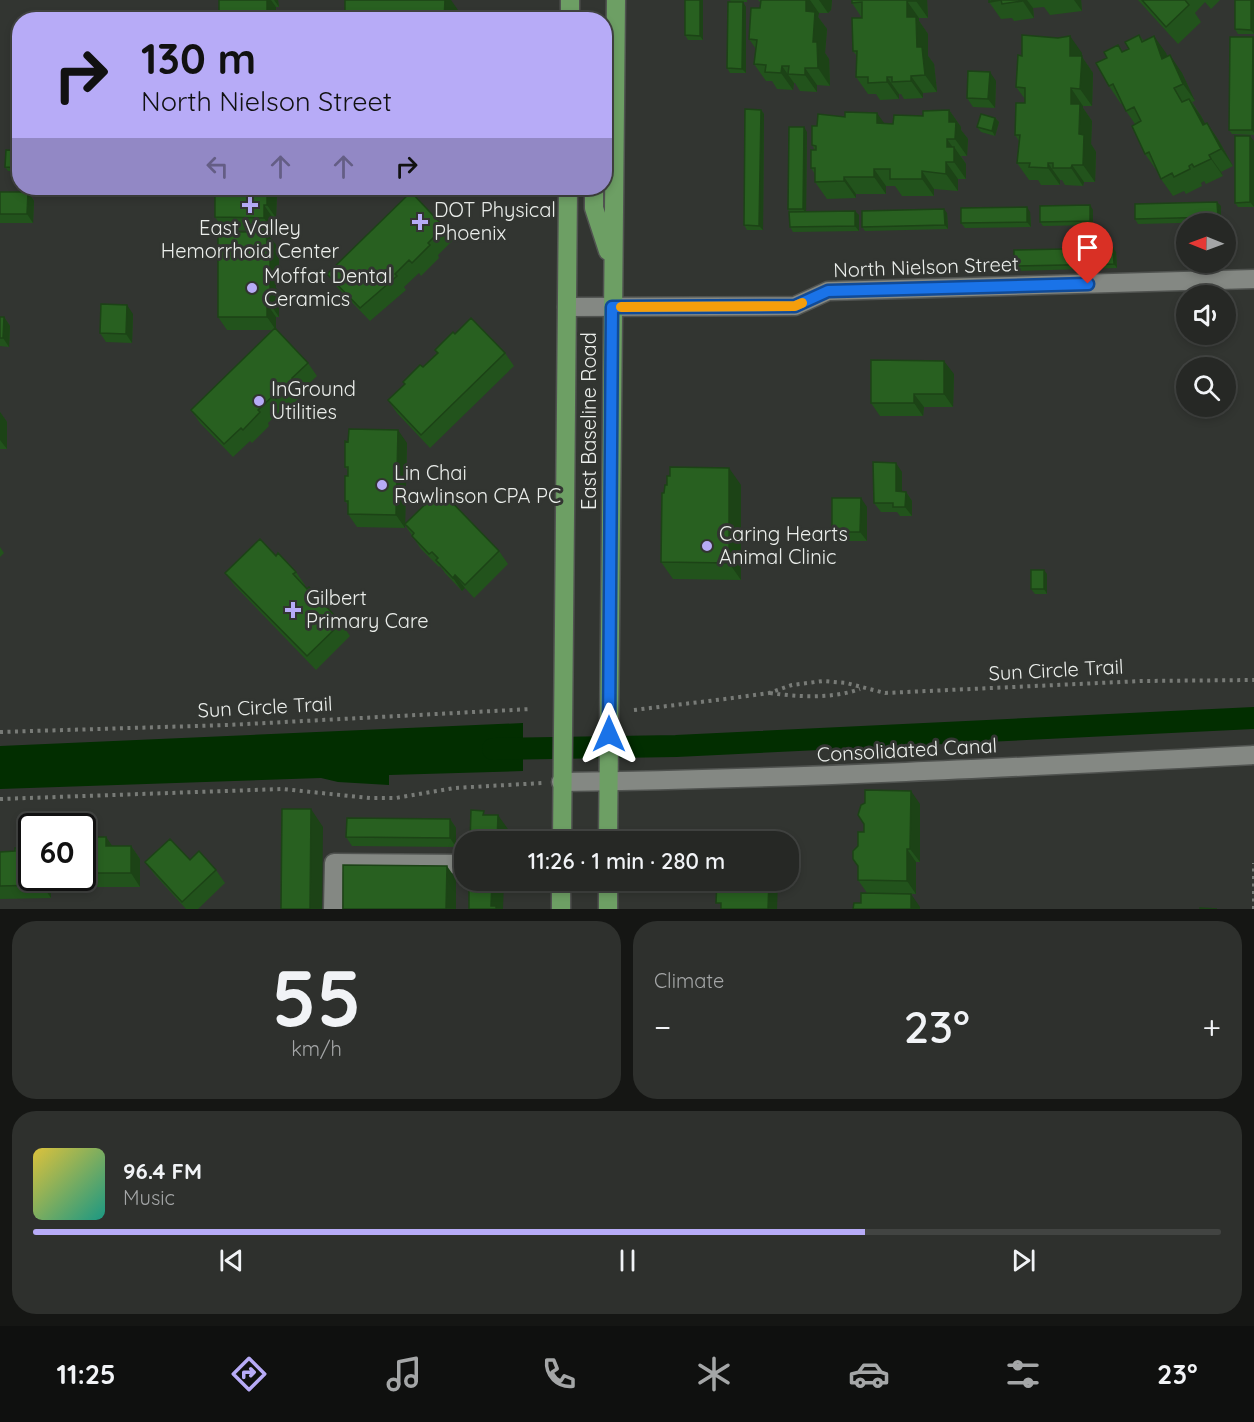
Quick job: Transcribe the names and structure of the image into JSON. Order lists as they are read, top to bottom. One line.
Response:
{"streets":{"main road":["East Baseline Road"],"street":["North Nielson Street","Consolidated Canal"],"path":["Sun Circle Trail"]},"crossings":[["North Nielson Street","East Baseline Road"],["East Baseline Road","Consolidated Canal"]],"places":{"health":["East Valley Hemorrhoid Center","DOT Physical Phoenix","Gilbert Primary Care"],"other":["Moffat Dental Ceramics","InGround Utilities","Lin Chai Rawlinson CPA PC","Caring Hearts Animal Clinic"]},"north":"left","page":{"turn":["130 m","North Nielson Street"],"limit":"60","trip":"11:26 · 1 min · 280 m","tile":[["55","km/h"],"Climate"],"heat":["−","23°","+"],"song":["96.4 FM","Music"],"tabs":["11:25","23°"]}}
